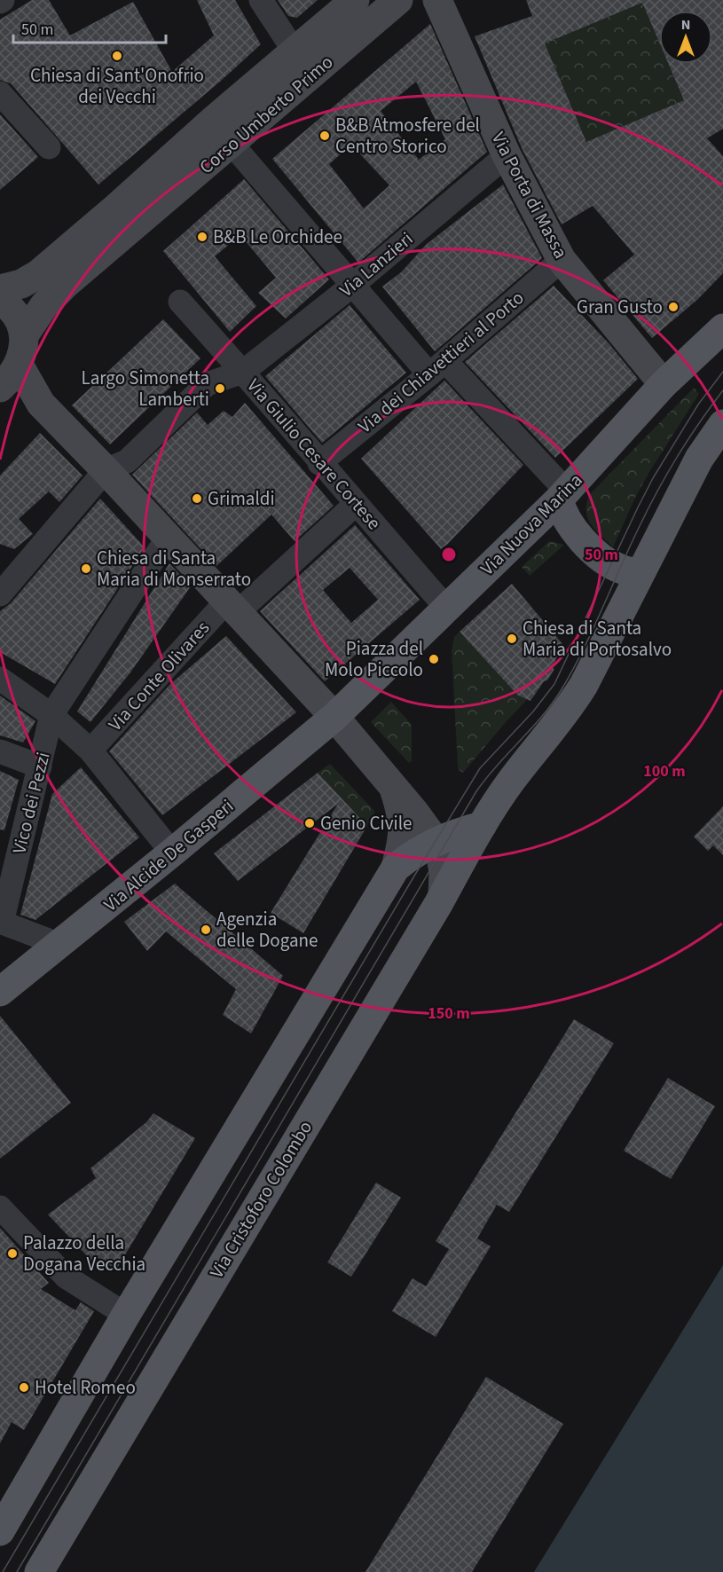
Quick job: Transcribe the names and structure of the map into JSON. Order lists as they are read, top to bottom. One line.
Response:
{"streets":{"main road":["Via Nuova Marina","Via Alcide De Gasperi","Via Cristoforo Colombo"],"street":["Corso Umberto Primo","Via Porta di Massa","Via Lanzieri","Via dei Chiavettieri al Porto","Via Giulio Cesare Cortese","Via Conte Olivares","Vico dei Pezzi"]},"crossings":[["Via Porta di Massa","Via Lanzieri"],["Via Porta di Massa","Via dei Chiavettieri al Porto"],["Via Porta di Massa","Via Nuova Marina"],["Via Lanzieri","Via Giulio Cesare Cortese"],["Via dei Chiavettieri al Porto","Via Giulio Cesare Cortese"],["Via Giulio Cesare Cortese","Via Nuova Marina"],["Via Giulio Cesare Cortese","Via Conte Olivares"],["Via Nuova Marina","Via Alcide De Gasperi"]],"places":["Chiesa di Sant'Onofrio dei Vecchi","B&B Atmosfere del Centro Storico","B&B Le Orchidee","Gran Gusto","Largo Simonetta Lamberti","Grimaldi","Chiesa di Santa Maria di Monserrato","Chiesa di Santa Maria di Portosalvo","Piazza del Molo Piccolo","Genio Civile","Agenzia delle Dogane","Palazzo della Dogana Vecchia","Hotel Romeo"],"scale_bar":"50 m","north":"top","rings":["50 m","100 m","150 m"]}
